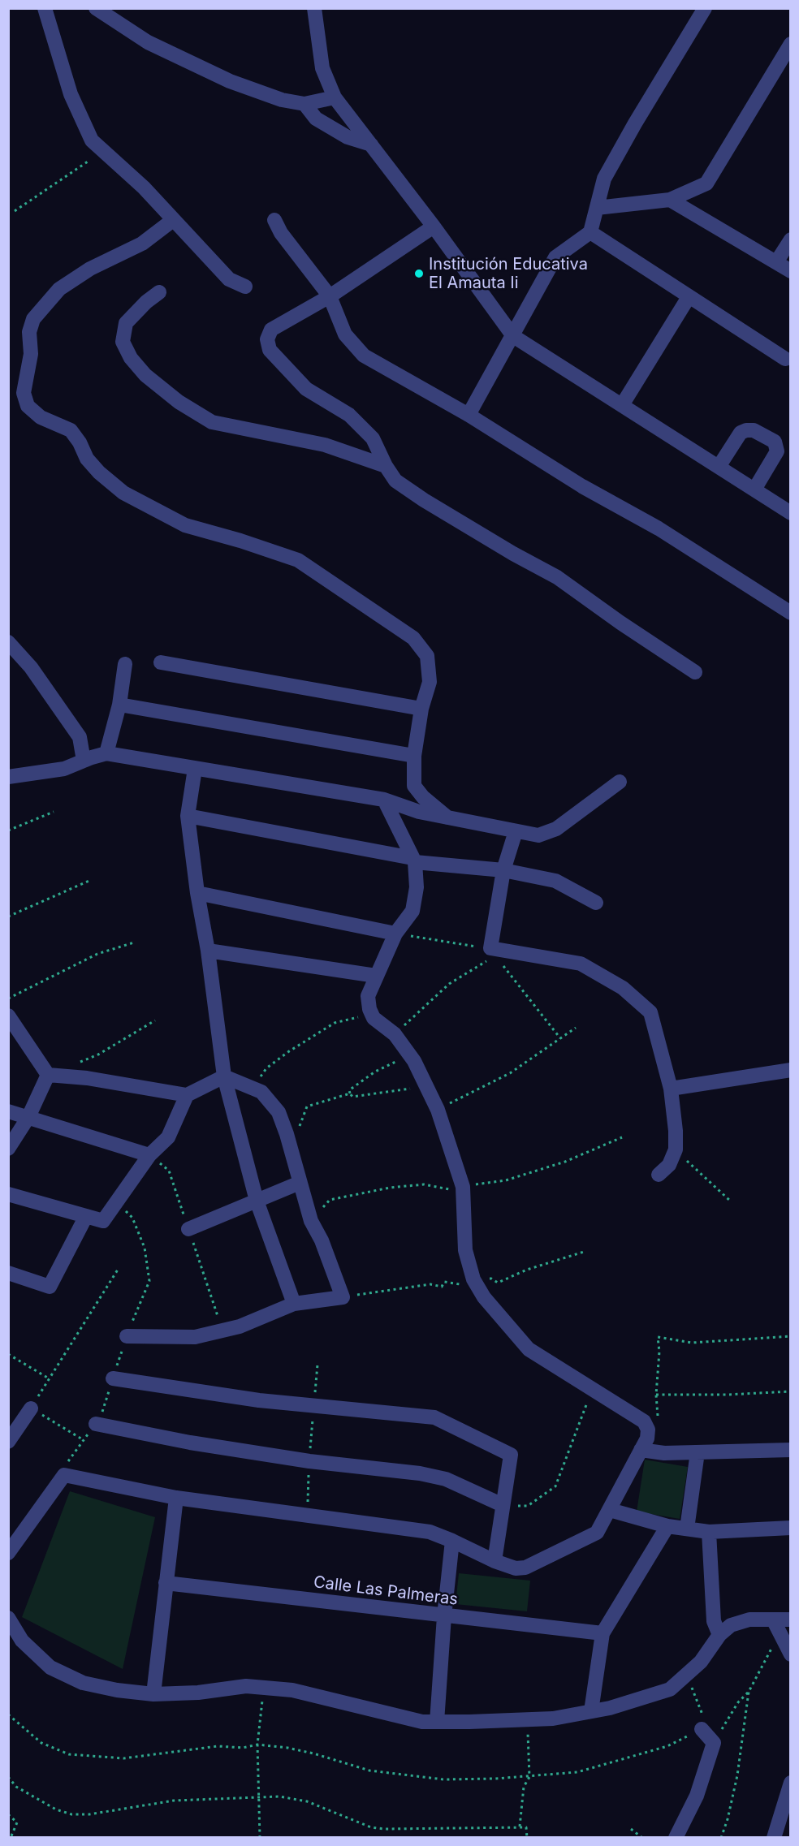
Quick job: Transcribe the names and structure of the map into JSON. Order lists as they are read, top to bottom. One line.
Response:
{"streets":{"street":["Calle Las Palmeras"]},"places":["Institución Educativa El Amauta Ii"]}
